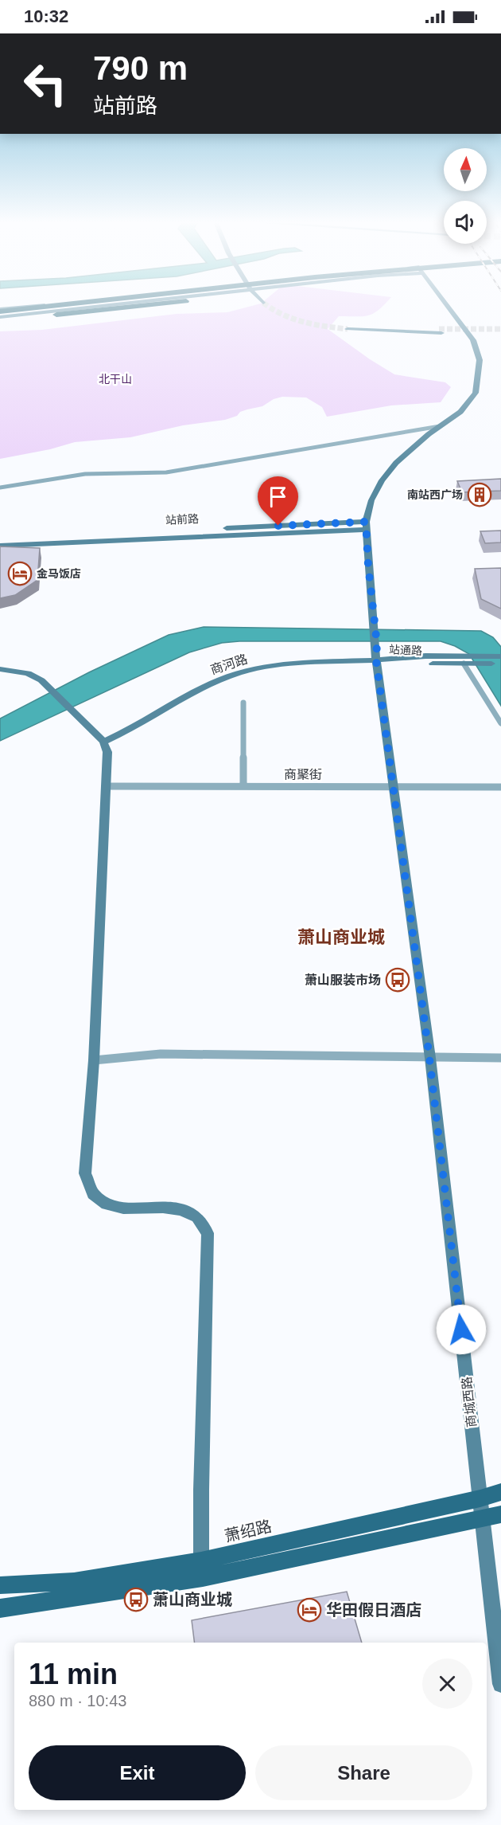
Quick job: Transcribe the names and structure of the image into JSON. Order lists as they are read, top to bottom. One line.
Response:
{"streets":{"main road":["站前路","站通路","商河路","商城西路","萧绍路"],"street":["商聚街"]},"crossings":[["站前路","商城西路"],["站通路","商河路"],["站通路","商城西路"],["商河路","商城西路"],["商聚街","商城西路"],["商城西路","萧绍路"]],"districts":["萧山商业城"],"parks":["北干山"],"places":{"building":["南站西广场"],"hotel":["金马饭店","华田假日酒店"],"bus stop":["萧山服装市场","萧山商业城"]},"north":"top","page":{"status":"10:32","turn":["790 m","站前路"],"heading":["11 min","880 m · 10:43"],"buttons":["Exit","Share"]}}
